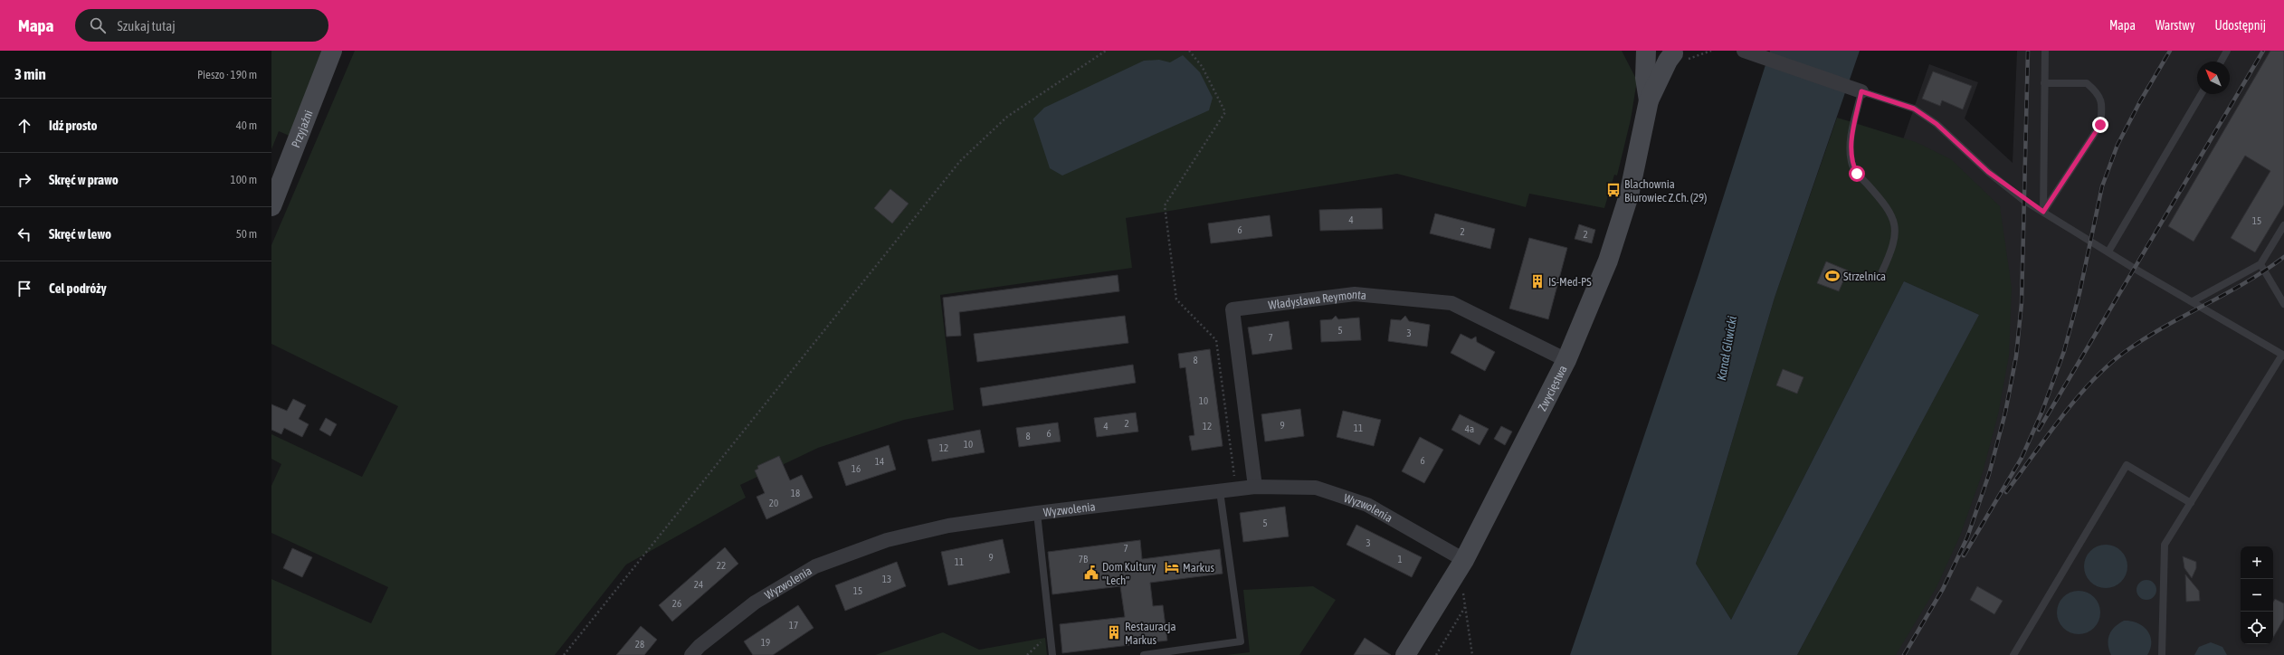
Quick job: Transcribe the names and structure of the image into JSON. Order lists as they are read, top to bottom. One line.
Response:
{"streets":{"street":["Przyjaźni","Władysława Reymonta","Zwycięstwa","Wyzwolenia"]},"crossings":[["Władysława Reymonta","Zwycięstwa"],["Władysława Reymonta","Wyzwolenia"],["Zwycięstwa","Wyzwolenia"]],"water":["Kanał Gliwicki"],"places":{"bus stop":["Blachownia Biurowiec Z.Ch. (29)"],"sports":["Strzelnica"],"building":["IS-Med-PS","Restauracja Markus"],"hotel":["Markus"],"public building":["Dom Kultury \"Lech\""]},"house_numbers":["4","15","6","2","2","5","3","7","8","10","2","9","4","12","11","4a","6","8","10","12","6","14","16","18","20","5","3","7","9","7B","1","11","22","13","24","15","26","17","19","28"],"north":"top left","page":{"header":"Mapa","search":"Szukaj tutaj","nav":["Mapa","Warstwy","Udostępnij"],"heading":["3 min","Pieszo · 190 m"],"list":[["Idź prosto","40 m"],["Skręć w prawo","100 m"],["Skręć w lewo","50 m"],"Cel podróży"],"map_buttons":["+","−"]}}
